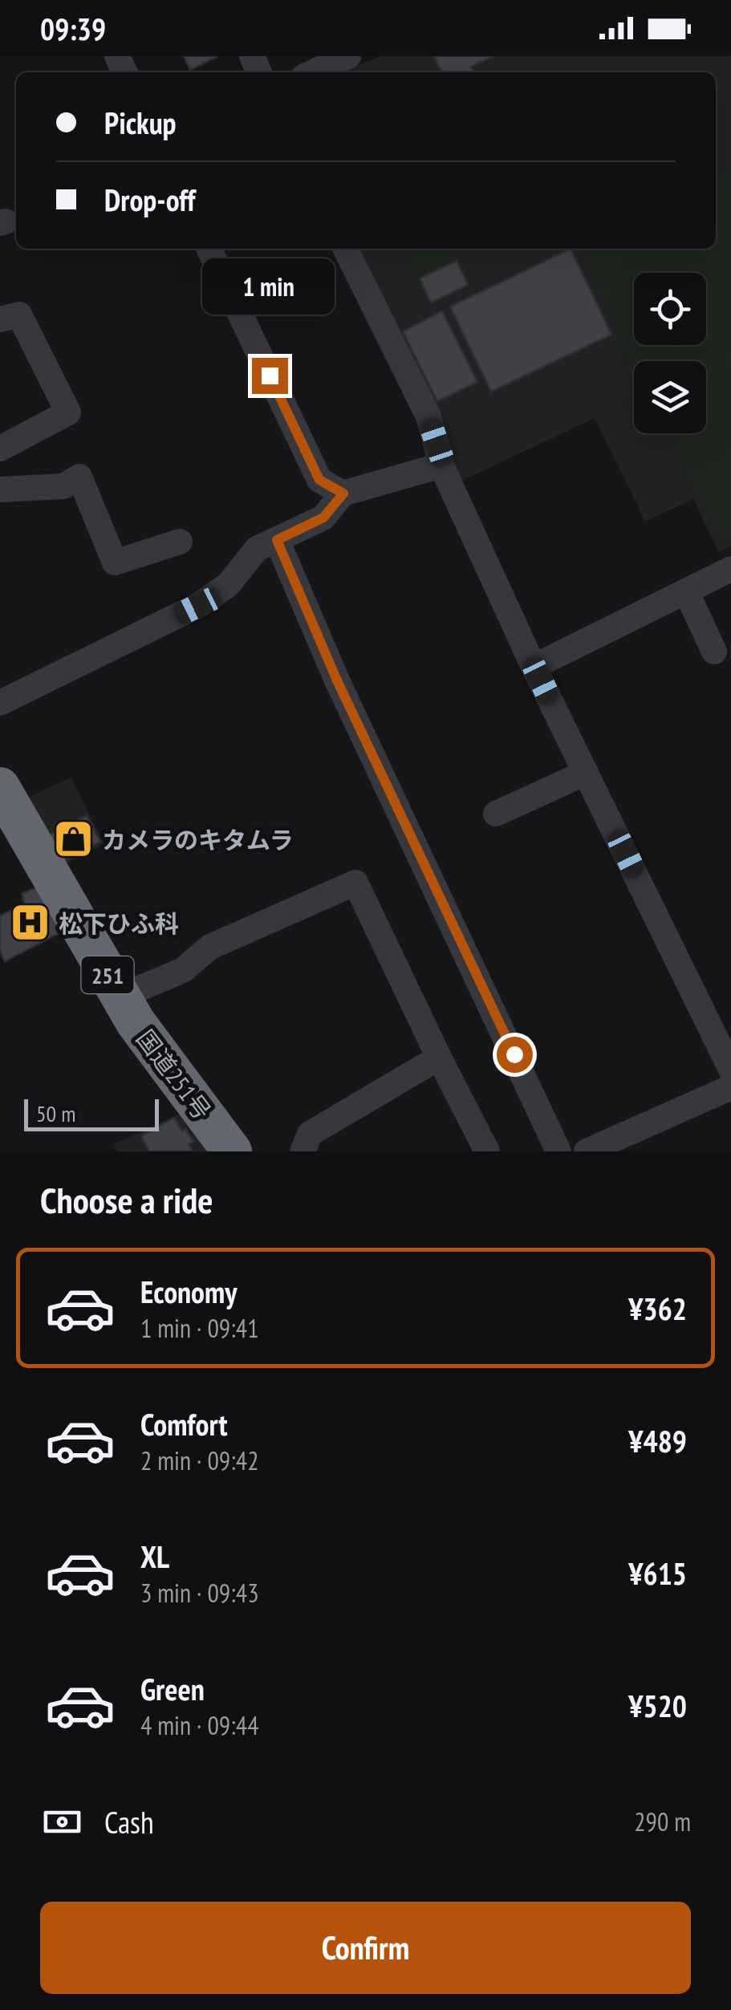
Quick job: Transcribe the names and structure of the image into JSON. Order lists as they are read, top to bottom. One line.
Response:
{"streets":{"highway":["251","国道251号"]},"places":{"shop":["カメラのキタムラ"],"hospital":["松下ひふ科"]},"scale_bar":"50 m","page":{"status":"09:39","banner":["Pickup","Drop-off"],"bubble":"1 min","scale":"50 m","heading":"Choose a ride","list":[{"name":"Economy","note":"1 min · 09:41","value":"¥362"},{"name":"Comfort","note":"2 min · 09:42","value":"¥489"},{"name":"XL","note":"3 min · 09:43","value":"¥615"},{"name":"Green","note":"4 min · 09:44","value":"¥520"}],"pay":["Cash","290 m"],"buttons":"Confirm"}}
